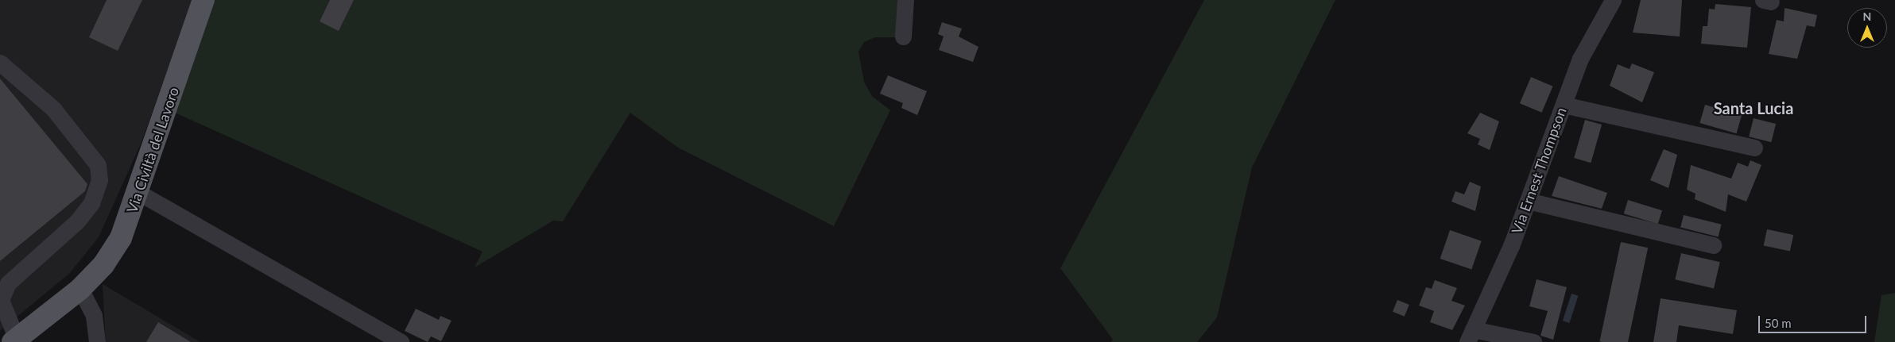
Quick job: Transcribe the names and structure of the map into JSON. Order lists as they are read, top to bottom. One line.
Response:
{"streets":{"main road":["Via Civiltà del Lavoro"],"street":["Via Ernest Thompson"]},"districts":["Santa Lucia"],"scale_bar":"50 m","north":"top"}
